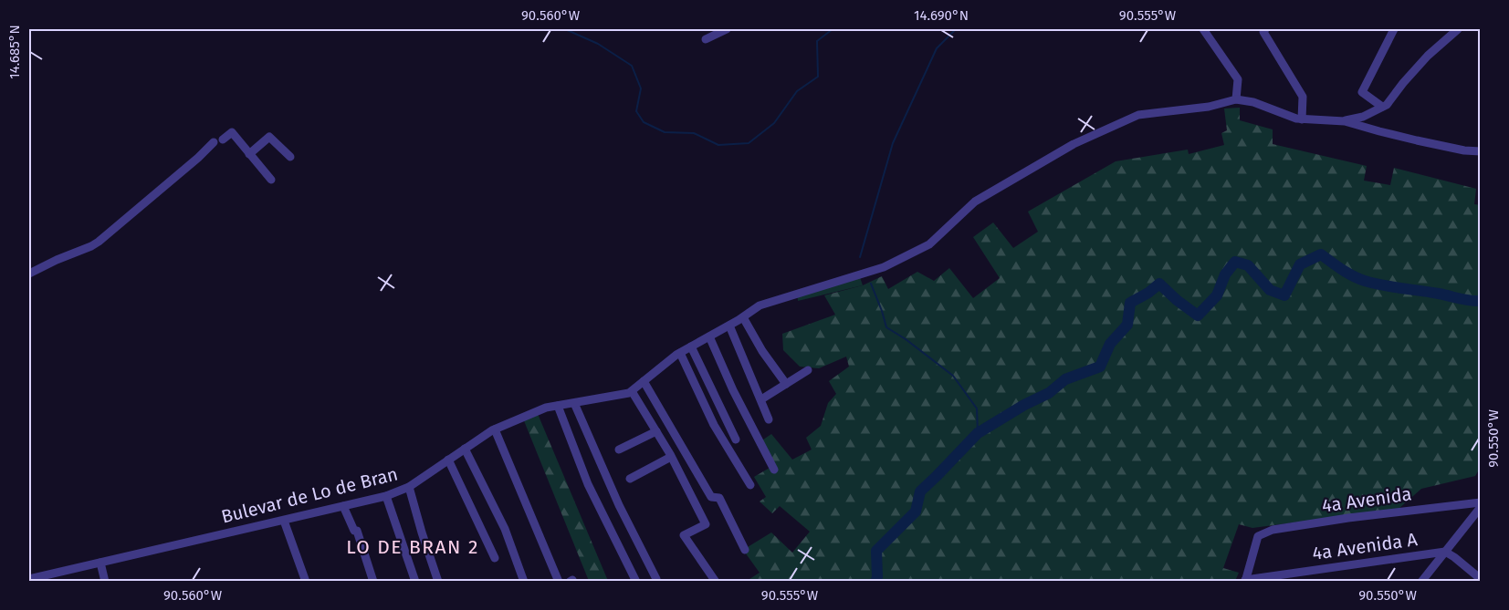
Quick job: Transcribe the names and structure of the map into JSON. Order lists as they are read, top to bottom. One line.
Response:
{"streets":{"street":["Bulevar de Lo de Bran","4a Avenida","4a Avenida A"]},"crossings":[["4a Avenida","4a Avenida A"]],"districts":["LO DE BRAN 2"],"coordinates":["90.560°W","14.690°N","90.555°W","14.685°N","90.550°W"]}
